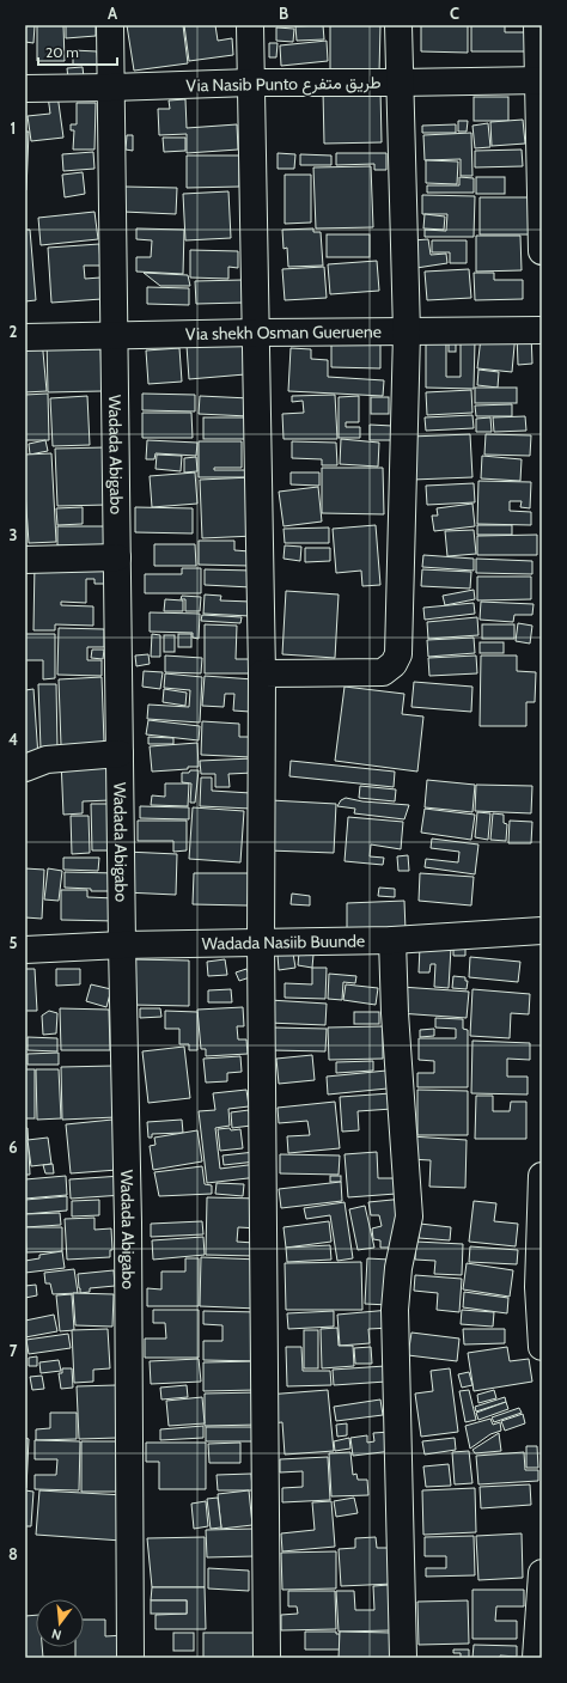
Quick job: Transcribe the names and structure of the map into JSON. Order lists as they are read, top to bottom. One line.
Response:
{"streets":{"street":["Via Nasib Punto طريق متفرع","Via shekh Osman Gueruene","Wadada Abigabo","Wadada Nasiib Buunde"]},"crossings":[["Via Nasib Punto طريق متفرع","Wadada Abigabo"],["Via shekh Osman Gueruene","Wadada Abigabo"],["Wadada Abigabo","Wadada Nasiib Buunde"]],"scale_bar":"20 m","north":"bottom","grid":{"columns":["A","B","C"],"rows":["1","2","3","4","5","6","7","8"]}}
